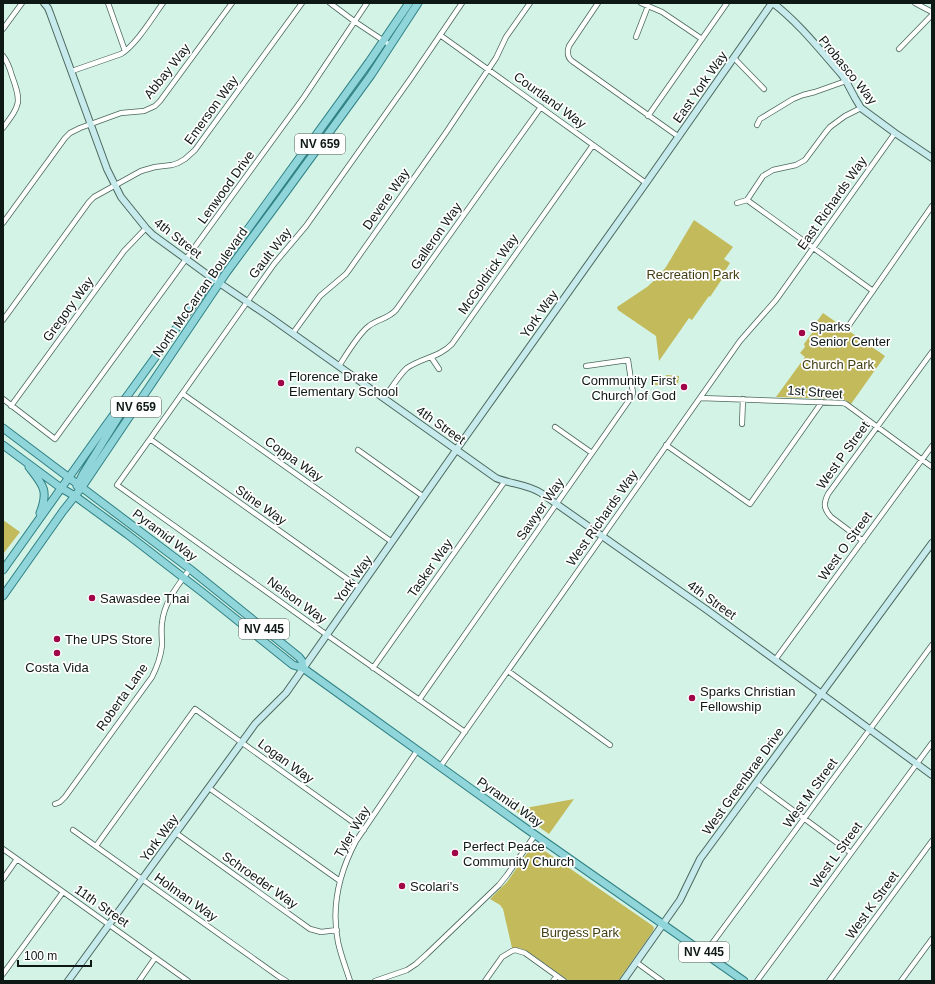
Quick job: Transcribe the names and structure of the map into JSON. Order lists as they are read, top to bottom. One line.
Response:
{"streets":{"main road":["NV 659","North McCarran Boulevard","Pyramid Way","NV 445"],"street":["Probasco Way","Abbay Way","East York Way","Courtland Way","Emerson Way","Lenwood Drive","Devere Way","East Richards Way","Galleron Way","4th Street","Gault Way","McGoldrick Way","Gregory Way","York Way","1st Street","West P Street","Coppa Way","Stine Way","Sawyer Way","West Richards Way","West O Street","Tasker Way","Nelson Way","Roberta Lane","Logan Way","West Greenbrae Drive","West M Street","Tyler Way","West L Street","Schroeder Way","Holman Way","West K Street","11th Street"]},"crossings":[["Probasco Way","East York Way"],["Probasco Way","East Richards Way"],["Abbay Way","4th Street"],["East York Way","Courtland Way"],["East York Way","York Way"],["Courtland Way","Devere Way"],["Courtland Way","Galleron Way"],["Courtland Way","Gault Way"],["Courtland Way","McGoldrick Way"],["Courtland Way","York Way"],["Emerson Way","4th Street"],["Lenwood Drive","4th Street"],["Lenwood Drive","Gregory Way"],["Devere Way","4th Street"],["East Richards Way","West Richards Way"],["Galleron Way","4th Street"],["4th Street","Gault Way"],["4th Street","McGoldrick Way"],["4th Street","North McCarran Boulevard"],["4th Street","Gregory Way"],["4th Street","York Way"],["4th Street","Sawyer Way"],["4th Street","West Richards Way"],["4th Street","West O Street"],["4th Street","Tasker Way"],["4th Street","West Greenbrae Drive"],["4th Street","West M Street"],["4th Street","West L Street"],["Gault Way","Coppa Way"],["Gault Way","Stine Way"],["Gault Way","Nelson Way"],["North McCarran Boulevard","Pyramid Way"],["York Way","Coppa Way"],["York Way","Stine Way"],["York Way","Pyramid Way"],["York Way","Nelson Way"],["York Way","Logan Way"],["York Way","Schroeder Way"],["York Way","Holman Way"],["York Way","11th Street"],["1st Street","West P Street"],["1st Street","West Richards Way"],["1st Street","West O Street"],["West P Street","West O Street"],["Sawyer Way","Nelson Way"],["West Richards Way","Pyramid Way"],["West Richards Way","Nelson Way"],["Pyramid Way","Roberta Lane"],["Pyramid Way","West Greenbrae Drive"],["Pyramid Way","West M Street"],["Pyramid Way","Tyler Way"],["Tasker Way","Nelson Way"],["Logan Way","Tyler Way"],["Logan Way","Holman Way"],["Tyler Way","Schroeder Way"]],"parks":["Recreation Park","Church Park","Burgess Park"],"places":["Sparks Senior Center","Florence Drake Elementary School","Community First Church of God","Sawasdee Thai","The UPS Store","Costa Vida","Sparks Christian Fellowship","Perfect Peace Community Church","Scolari's"],"scale_bar":"100 m"}
